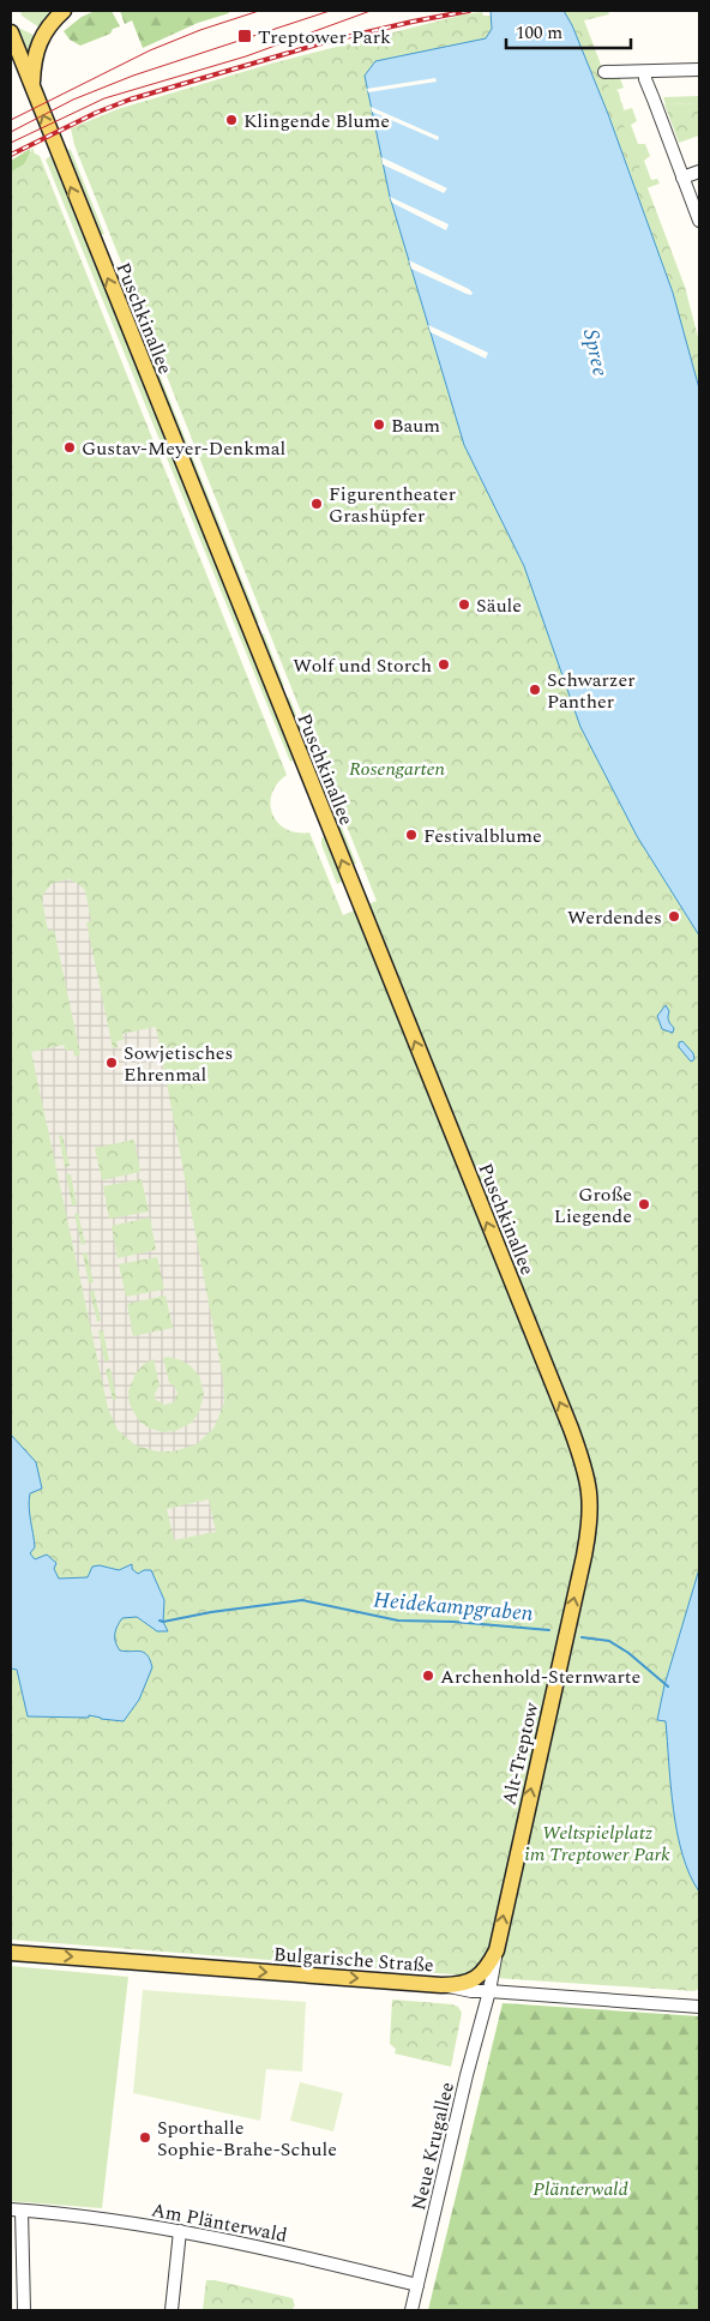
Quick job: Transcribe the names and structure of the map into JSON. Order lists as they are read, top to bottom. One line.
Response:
{"streets":{"main road":["Puschkinallee","Alt-Treptow","Bulgarische Straße"],"street":["Neue Krugallee","Am Plänterwald"]},"crossings":[["Puschkinallee","Alt-Treptow"],["Alt-Treptow","Bulgarische Straße"],["Alt-Treptow","Neue Krugallee"],["Bulgarische Straße","Neue Krugallee"],["Neue Krugallee","Am Plänterwald"]],"one_way":["Puschkinallee","Alt-Treptow","Bulgarische Straße"],"water":["Spree","Heidekampgraben"],"parks":["Rosengarten","Weltspielplatz im Treptower Park","Plänterwald"],"places":{"transit":["Treptower Park"],"other":["Klingende Blume","Baum","Gustav-Meyer-Denkmal","Figurentheater Grashüpfer","Säule","Wolf und Storch","Schwarzer Panther","Festivalblume","Werdendes","Sowjetisches Ehrenmal","Große Liegende","Archenhold-Sternwarte","Sporthalle Sophie-Brahe-Schule"]},"scale_bar":"100 m"}
